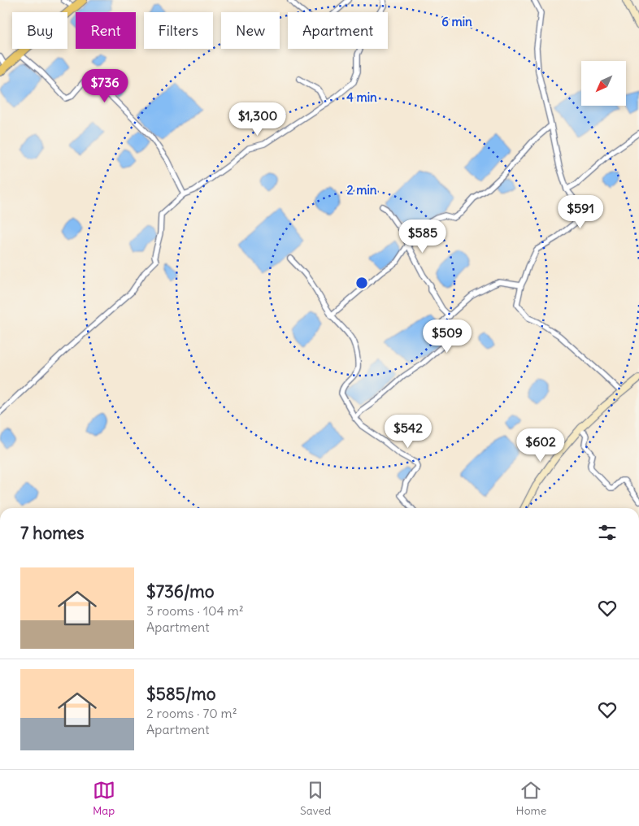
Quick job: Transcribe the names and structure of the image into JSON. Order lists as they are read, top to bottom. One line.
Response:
{"north":"bottom left","page":{"chip":["Buy","Rent","Filters","New","Apartment"],"price":["$736","$1,300","$591","$585","$509","$542","$602"],"heading":"7 homes","list":[{"name":"$736/mo","note":"3 rooms · 104 m² · Apartment"},{"name":"$585/mo","note":"2 rooms · 70 m² · Apartment"}],"tabs":["Map","Saved","Home"]},"rings":["6 min","4 min","2 min"]}
